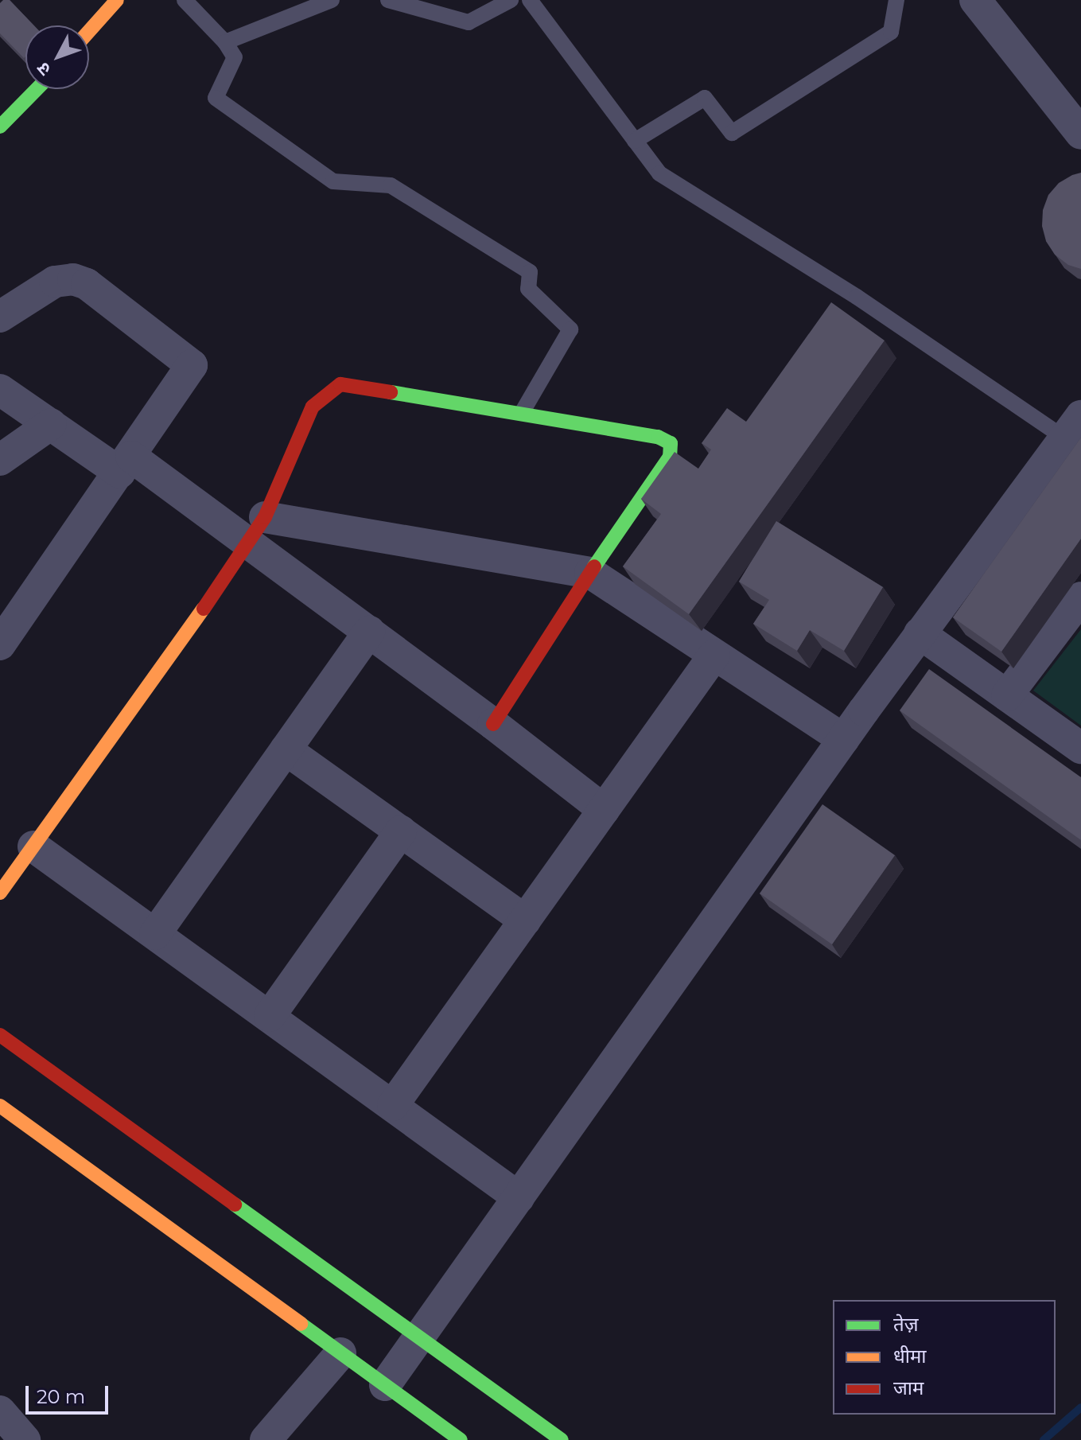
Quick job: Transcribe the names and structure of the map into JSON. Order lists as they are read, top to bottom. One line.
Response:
{"legend":["तेज़","धीमा","जाम"],"scale_bar":"20 m","north":"bottom left"}
